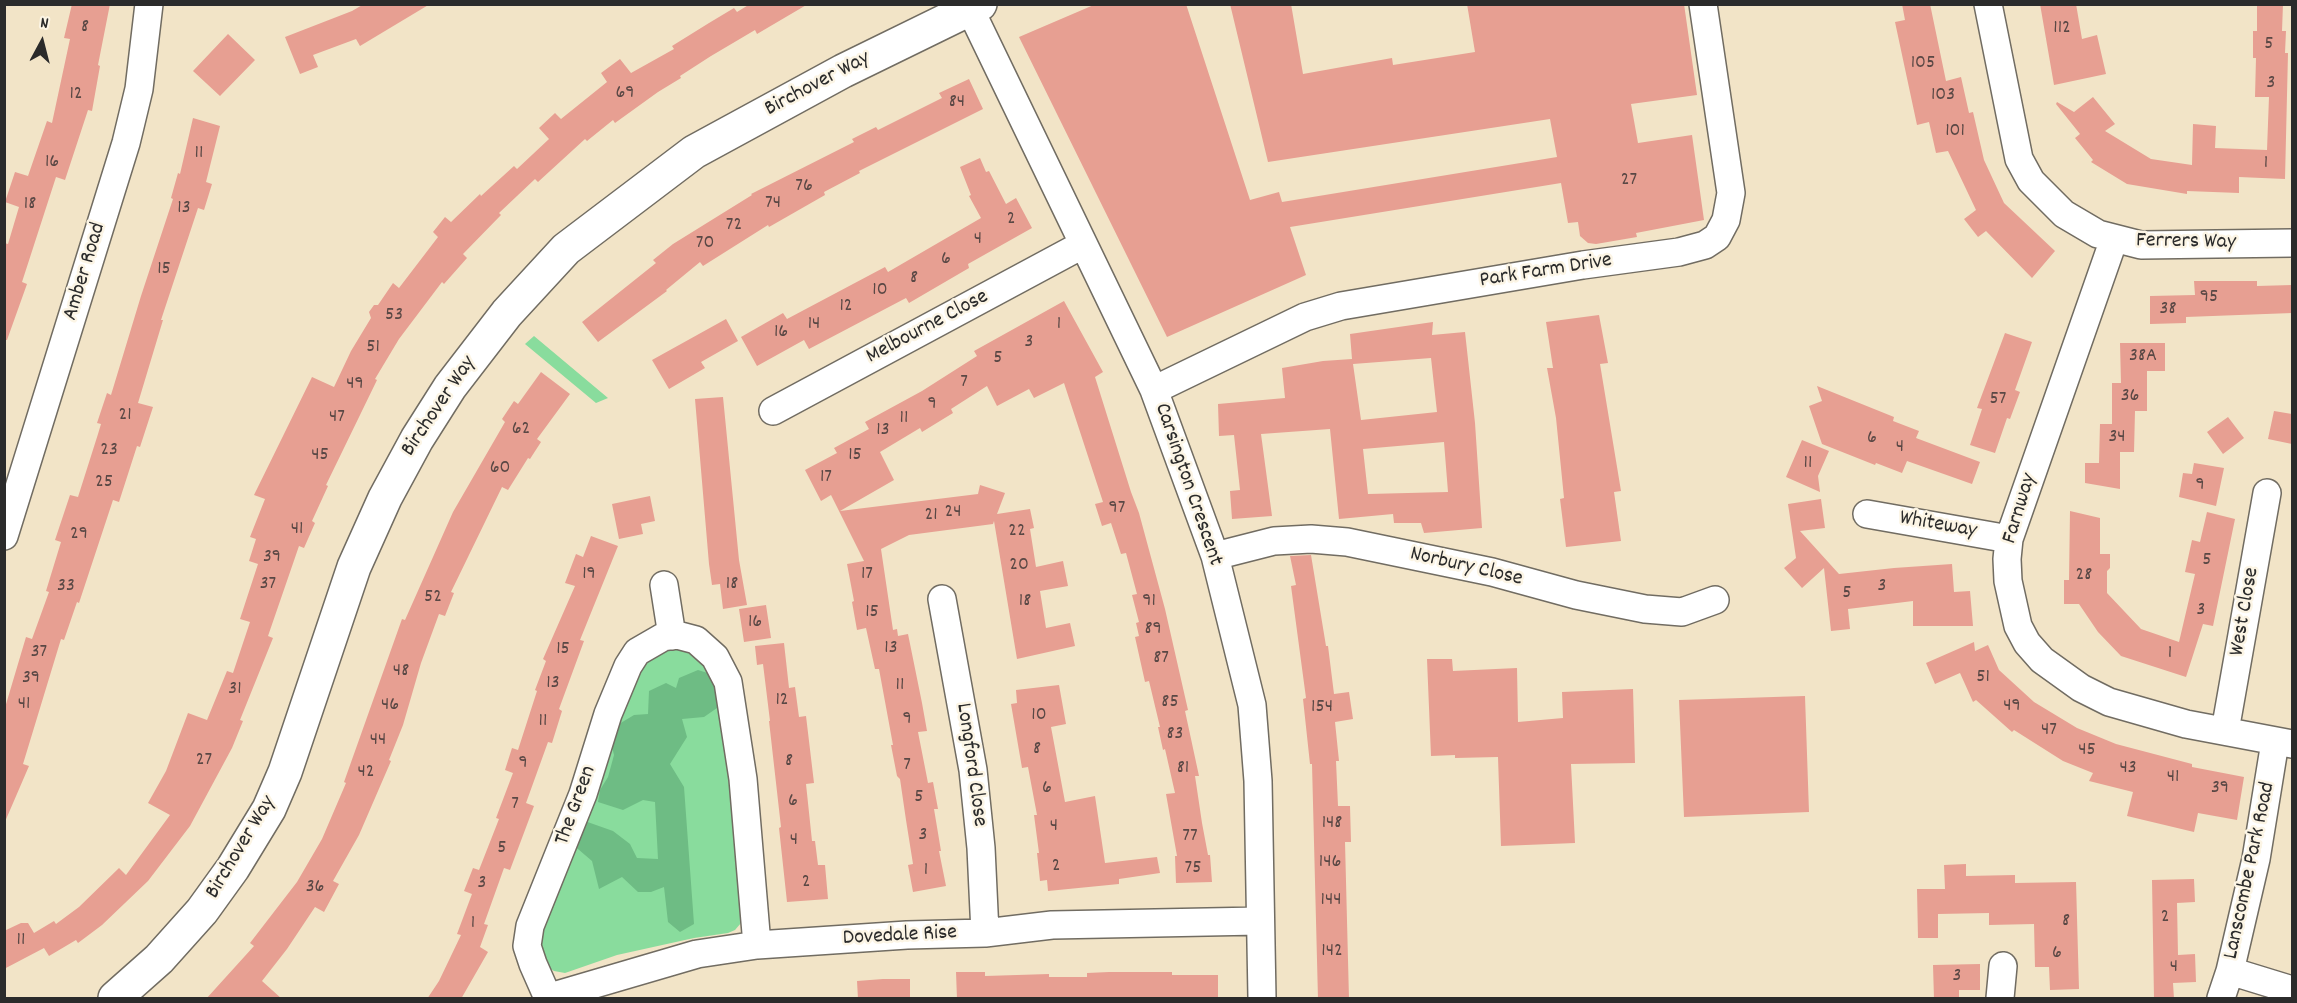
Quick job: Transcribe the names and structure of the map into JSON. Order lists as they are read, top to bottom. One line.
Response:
{"streets":{"street":["Birchover Way","Ferrers Way","Amber Road","Park Farm Drive","Melbourne Close","Carsington Crescent","Farnway","Whiteway","Norbury Close","West Close","Longford Close","The Green","Lanscombe Park Road","Dovedale Rise"]},"crossings":[["Birchover Way","Carsington Crescent"],["Ferrers Way","Farnway"],["Park Farm Drive","Carsington Crescent"],["Melbourne Close","Carsington Crescent"],["Carsington Crescent","Norbury Close"],["Carsington Crescent","Dovedale Rise"],["Farnway","Whiteway"],["Farnway","West Close"],["Farnway","Lanscombe Park Road"],["Longford Close","Dovedale Rise"],["The Green","Dovedale Rise"]],"house_numbers":["8","112","5","105","3","69","12","103","84","101","11","16","1","27","76","74","18","13","2","72","4","70","6","15","8","10","95","12","38","53","14","1","16","3","51","38A","5","7","49","36","57","9","21","47","11","62","13","34","6","4","23","45","15","11","60","17","25","9","97","24","21","41","22","29","39","5","20","19","17","28","37","18","33","3","5","52","18","91","3","15","16","89","13","15","37","1","87","48","51","39","13","11","31","12","85","41","46","49","154","10","9","11","47","83","44","8","45","27","8","9","7","81","43","42","41","6","39","5","6","7","148","4","3","77","4","5","146","2","75","1","2","3","36","144","2","8","1","11","142","6","4","3"],"north":"top"}
